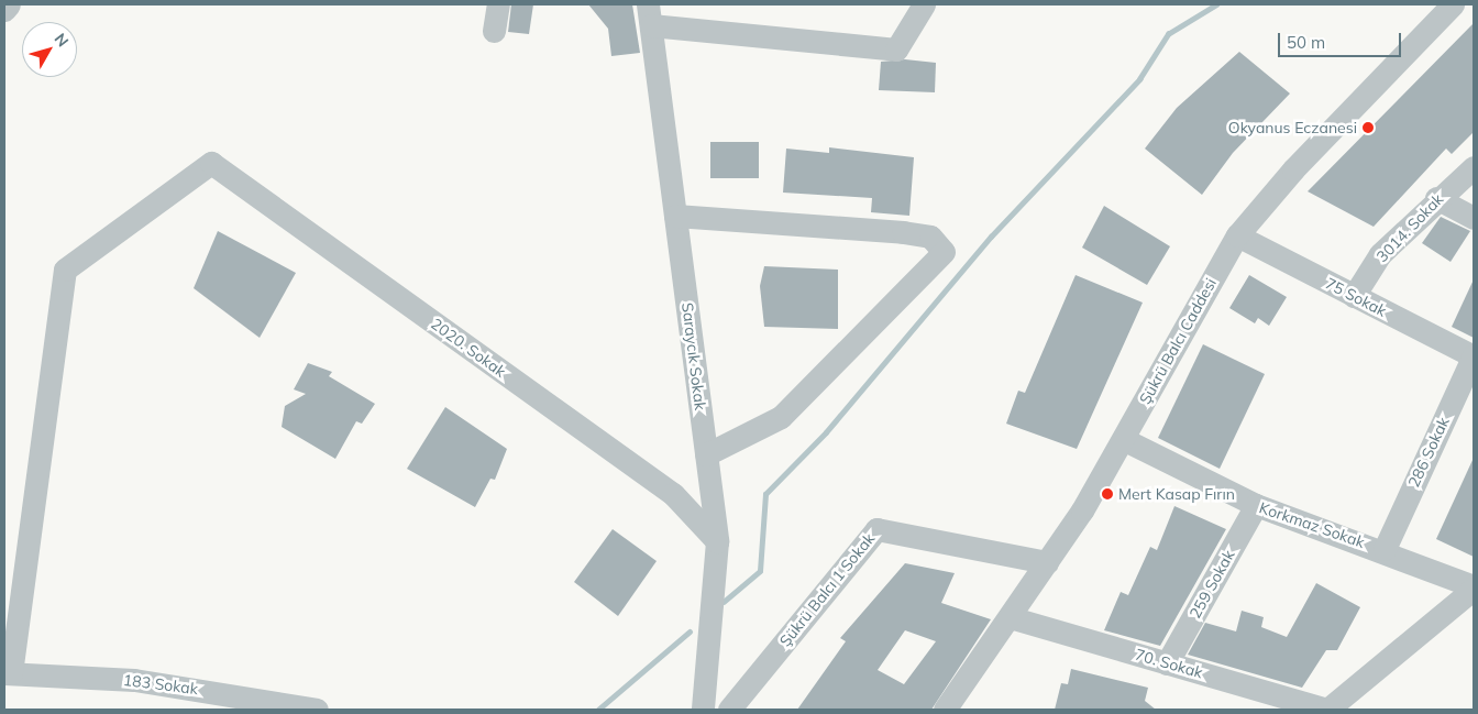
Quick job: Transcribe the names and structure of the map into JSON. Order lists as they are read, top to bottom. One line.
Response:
{"streets":{"street":["3014. Sokak","75 Sokak","Şükrü Balcı Caddesi","2020. Sokak","Saraycık Sokak","286 Sokak","Korkmaz Sokak","259 Sokak","Şükrü Balcı 1 Sokak","70. Sokak","183 Sokak"]},"crossings":[["3014. Sokak","75 Sokak"],["75 Sokak","Şükrü Balcı Caddesi"],["75 Sokak","286 Sokak"],["Şükrü Balcı Caddesi","Korkmaz Sokak"],["Şükrü Balcı Caddesi","Şükrü Balcı 1 Sokak"],["Şükrü Balcı Caddesi","70. Sokak"],["2020. Sokak","Saraycık Sokak"],["2020. Sokak","183 Sokak"],["286 Sokak","Korkmaz Sokak"],["Korkmaz Sokak","259 Sokak"],["259 Sokak","70. Sokak"]],"places":["Okyanus Eczanesi","Mert Kasap Fırın"],"scale_bar":"50 m","north":"top right"}
